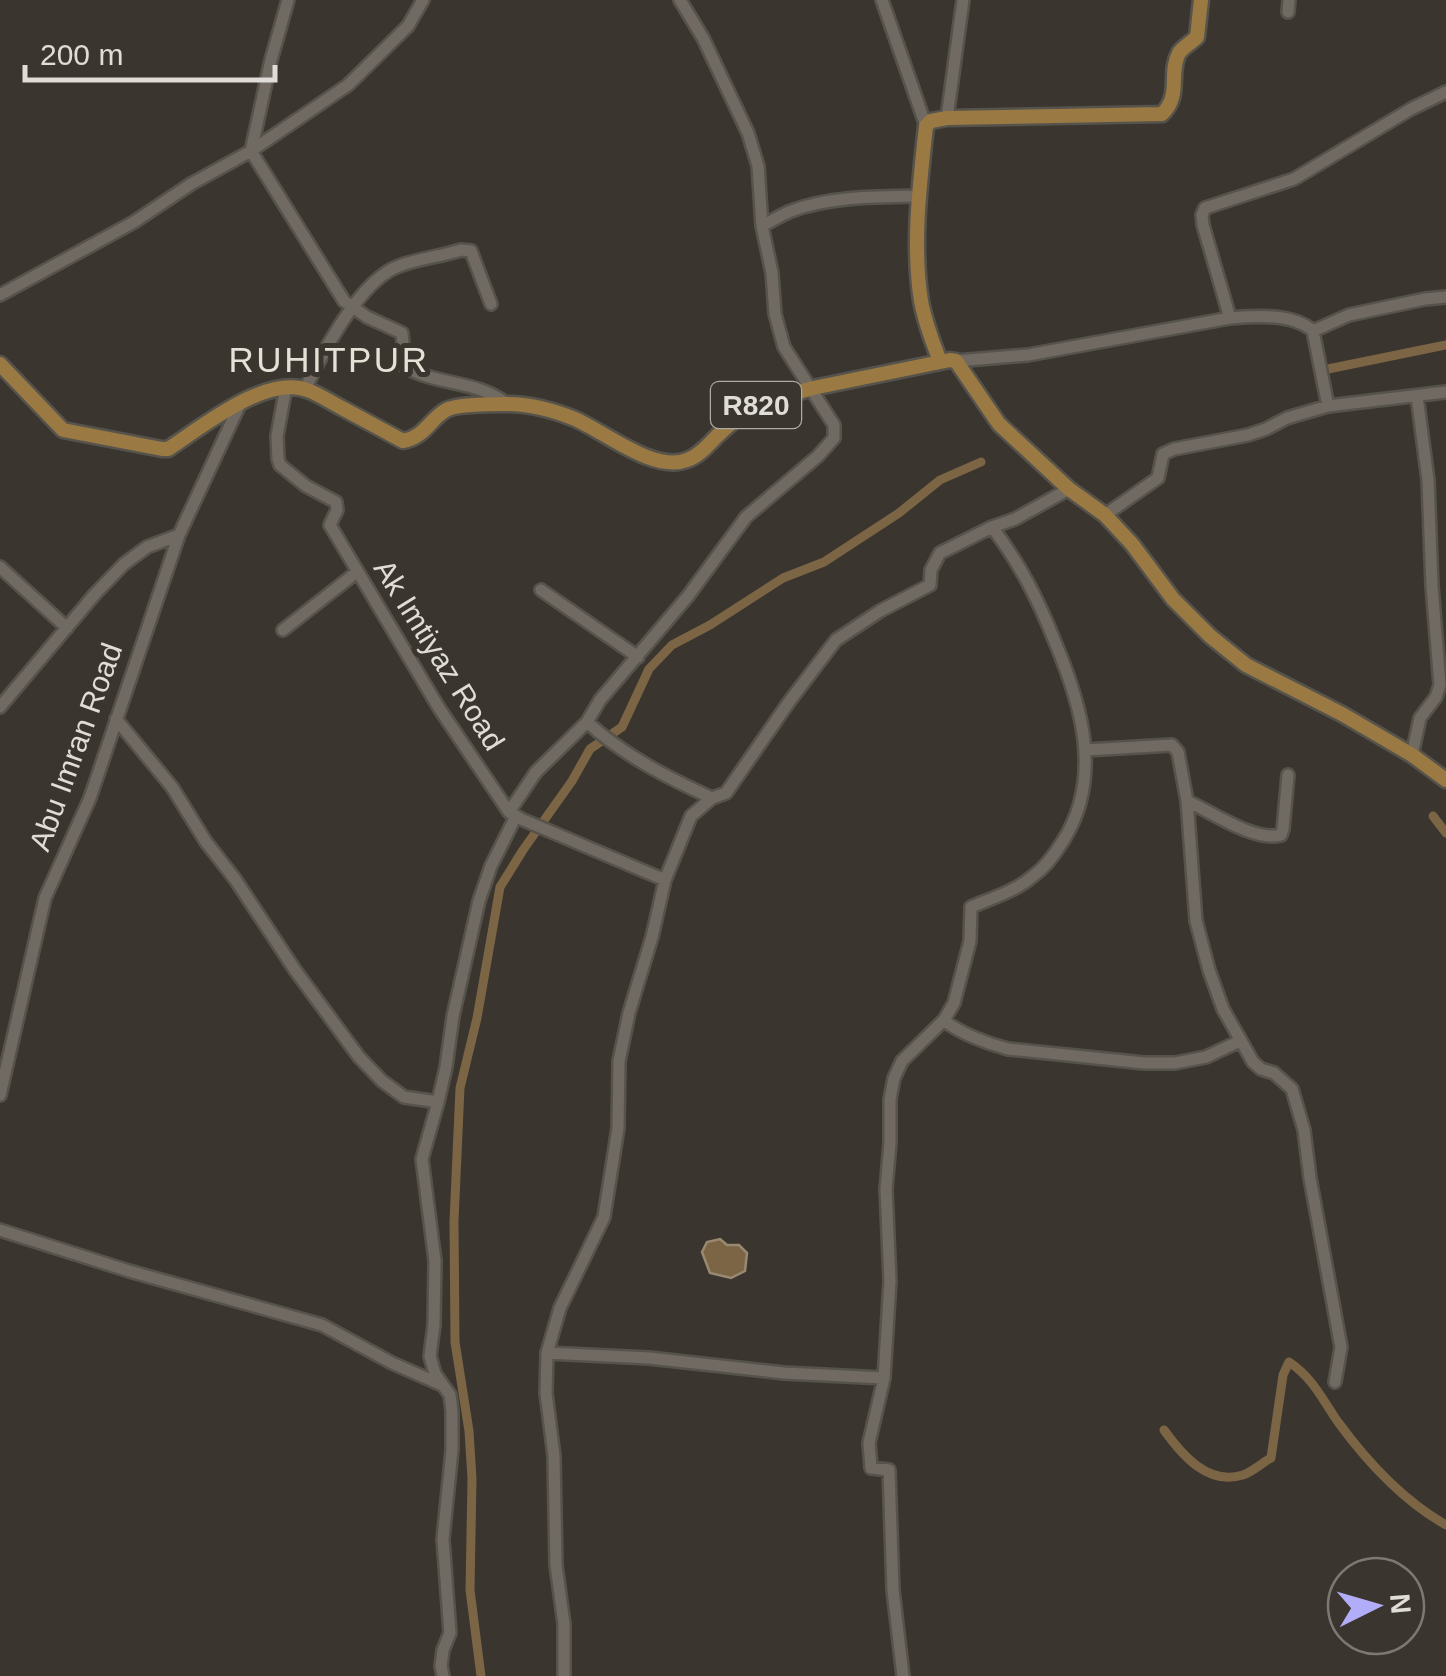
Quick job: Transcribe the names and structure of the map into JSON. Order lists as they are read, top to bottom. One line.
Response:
{"streets":{"main road":["R820"],"street":["Ak Imtiyaz Road","Abu Imran Road"]},"crossings":[["R820","Ak Imtiyaz Road"],["R820","Abu Imran Road"]],"districts":["RUHITPUR"],"scale_bar":"200 m","north":"right"}
